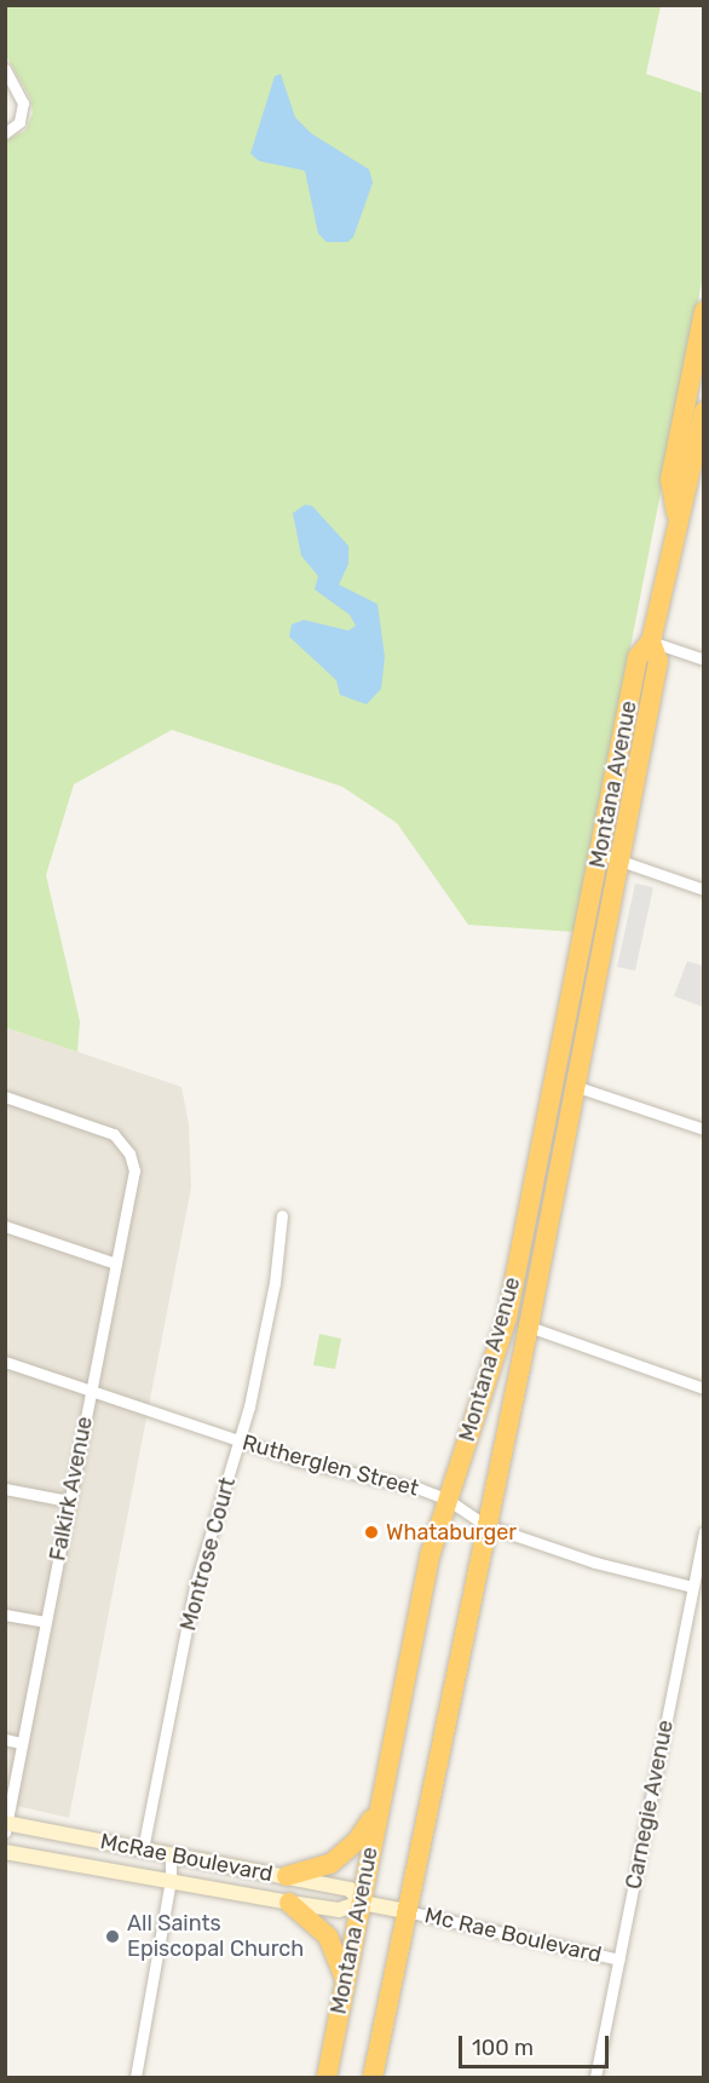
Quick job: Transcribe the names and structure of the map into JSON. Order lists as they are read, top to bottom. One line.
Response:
{"streets":{"highway":["Montana Avenue"],"main road":["McRae Boulevard"],"street":["Rutherglen Street","Falkirk Avenue","Montrose Court","Carnegie Avenue","Mc Rae Boulevard"]},"crossings":[["Montana Avenue","Rutherglen Street"],["Montana Avenue","McRae Boulevard"],["Montana Avenue","Mc Rae Boulevard"],["Rutherglen Street","Falkirk Avenue"],["Rutherglen Street","Montrose Court"],["Rutherglen Street","Carnegie Avenue"],["Falkirk Avenue","McRae Boulevard"],["Montrose Court","McRae Boulevard"],["Carnegie Avenue","Mc Rae Boulevard"],["McRae Boulevard","Mc Rae Boulevard"]],"places":["Whataburger","All Saints Episcopal Church"],"scale_bar":"100 m"}
